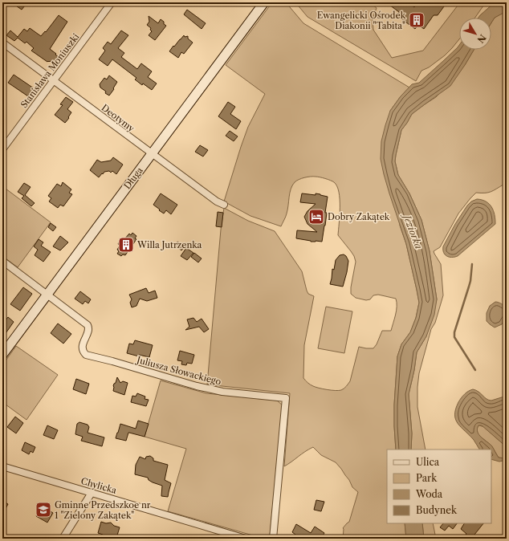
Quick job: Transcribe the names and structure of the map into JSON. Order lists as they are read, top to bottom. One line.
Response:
{"streets":{"street":["Stanisława Moniuszki","Deotymy","Długa","Juliusza Słowackiego","Chylicka"]},"crossings":[["Stanisława Moniuszki","Deotymy"],["Deotymy","Długa"],["Długa","Juliusza Słowackiego"]],"water":["Jeziorka"],"places":{"building":["Ewangelicki Ośrodek Diakonii \"Tabita\"","Willa Jutrzenka"],"hotel":["Dobry Zakątek"],"school or university":["Gminne Przedszkoe nr 1 \"Zielony Zakątek\""]},"legend":["Ulica","Park","Woda","Budynek"],"north":"bottom right"}
